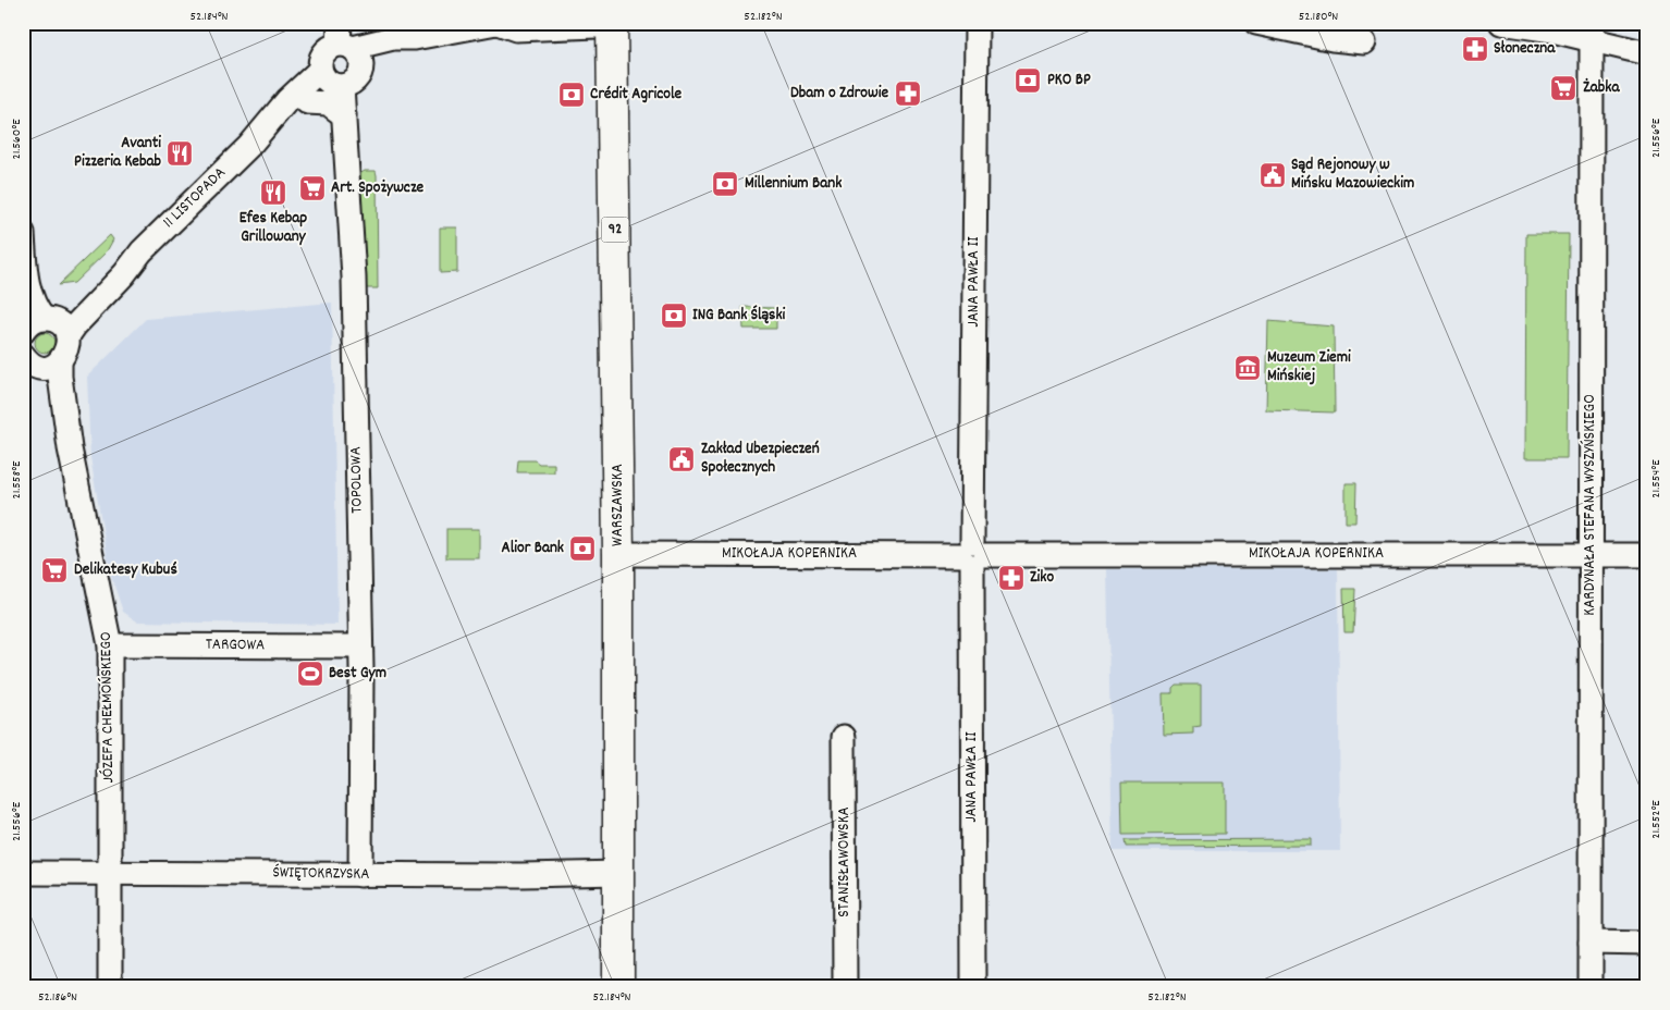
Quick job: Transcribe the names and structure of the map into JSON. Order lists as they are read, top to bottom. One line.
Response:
{"streets":{"main road":["92","WARSZAWSKA"],"street":["11 LISTOPADA","JANA PAWŁA II","TOPOLOWA","KARDYNAŁA STEFANA WYSZYŃSKIEGO","MIKOŁAJA KOPERNIKA","TARGOWA","JÓZEFA CHEŁMOŃSKIEGO","STANISŁAWOWSKA","ŚWIĘTOKRZYSKA"]},"crossings":[["11 LISTOPADA","TOPOLOWA"],["JANA PAWŁA II","MIKOŁAJA KOPERNIKA"],["TOPOLOWA","TARGOWA"],["TOPOLOWA","ŚWIĘTOKRZYSKA"],["WARSZAWSKA","MIKOŁAJA KOPERNIKA"],["WARSZAWSKA","ŚWIĘTOKRZYSKA"],["KARDYNAŁA STEFANA WYSZYŃSKIEGO","MIKOŁAJA KOPERNIKA"],["TARGOWA","JÓZEFA CHEŁMOŃSKIEGO"],["JÓZEFA CHEŁMOŃSKIEGO","ŚWIĘTOKRZYSKA"]],"places":{"pharmacy":["Słoneczna","Dbam o Zdrowie","Ziko"],"bank":["PKO BP","Crédit Agricole","Millennium Bank","ING Bank Śląski","Alior Bank"],"supermarket":["Żabka","Art. Spożywcze","Delikatesy Kubuś"],"restaurant":["Avanti Pizzeria Kebab","Efes Kebap Grillowany"],"public building":["Sąd Rejonowy w Mińsku Mazowieckim","Zakład Ubezpieczeń Społecznych"],"museum":["Muzeum Ziemi Mińskiej"],"sports":["Best Gym"]},"coordinates":["52.184°N","52.182°N","52.180°N","21.556°E","21.560°E","21.554°E","21.558°E","21.552°E","52.186°N"]}
